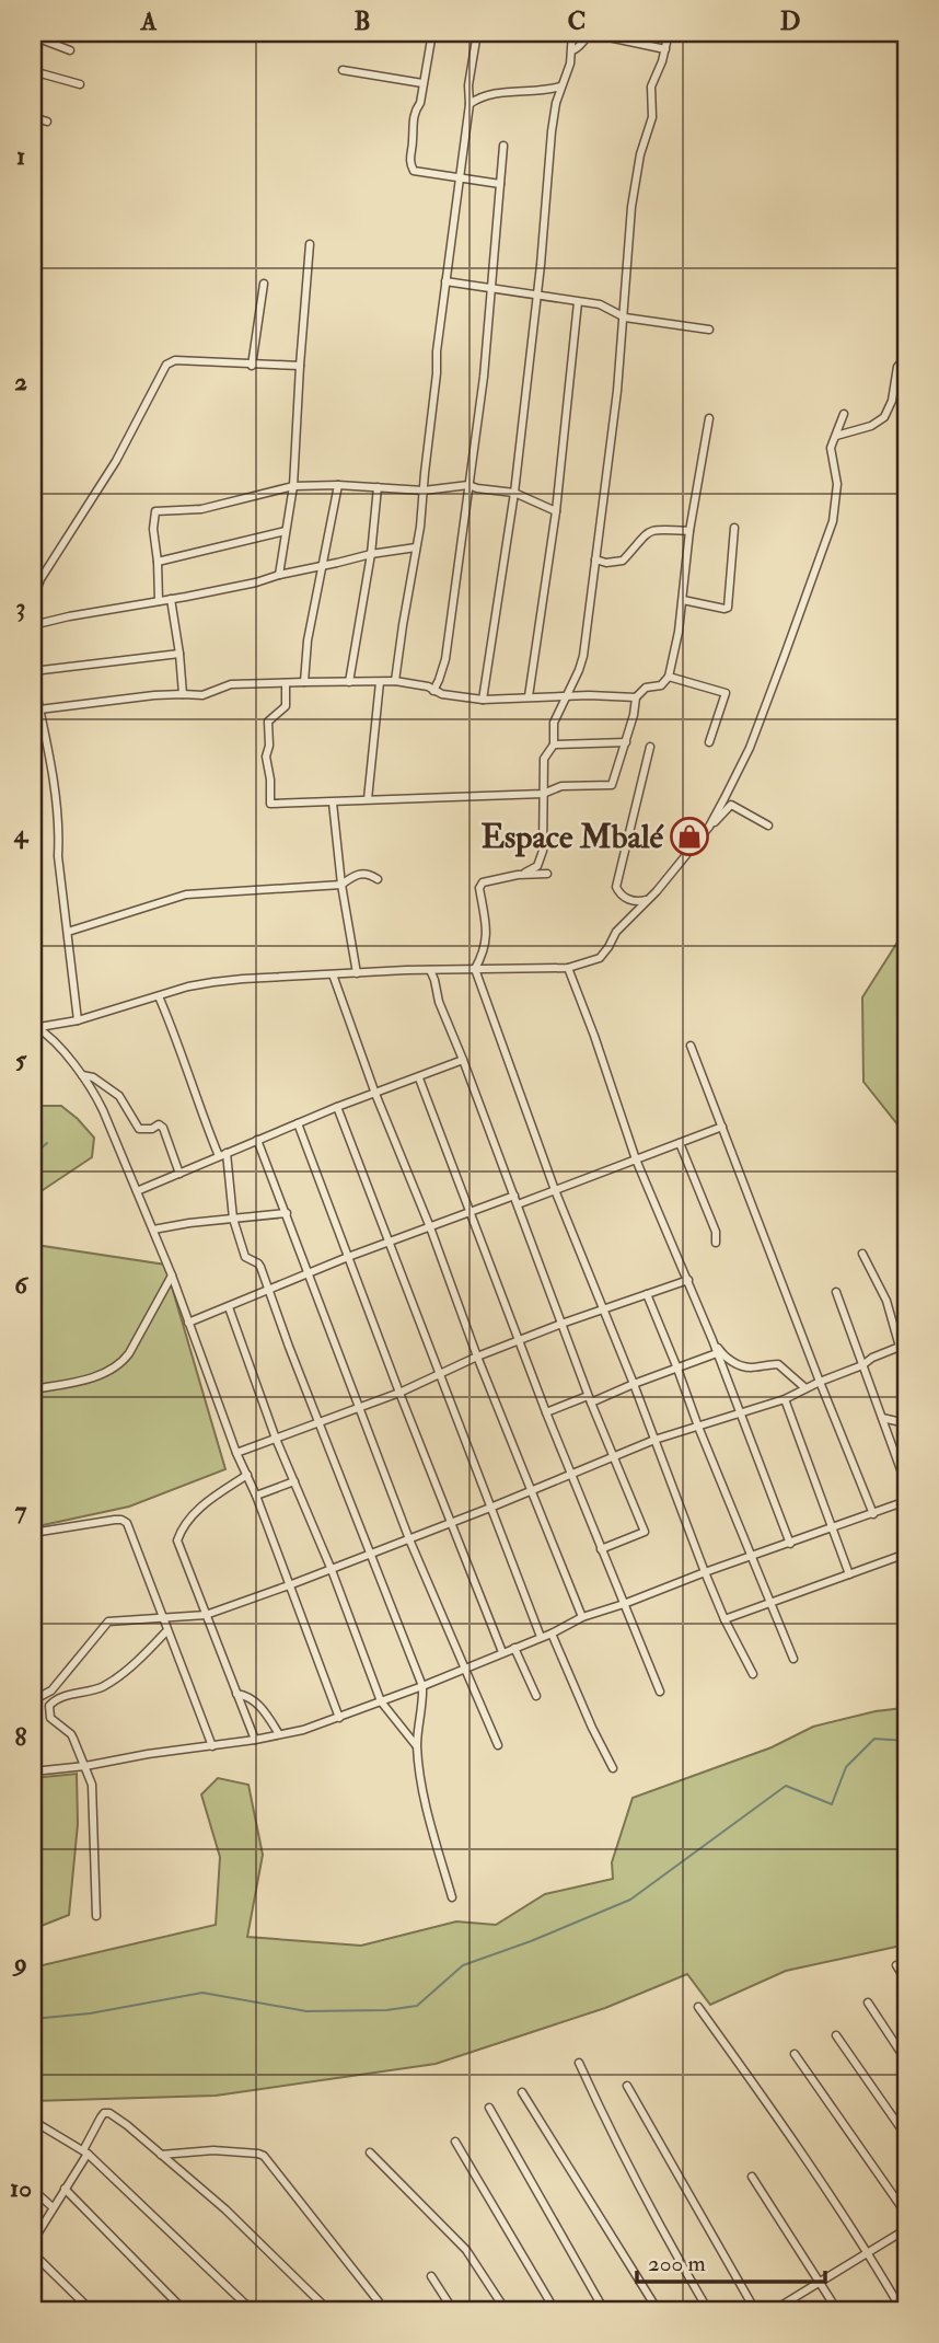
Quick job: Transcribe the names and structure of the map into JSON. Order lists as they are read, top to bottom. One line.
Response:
{"places":{"shop":["Espace Mbalé"]},"scale_bar":"200 m","grid":{"columns":["A","B","C","D"],"rows":["1","2","3","4","5","6","7","8","9","10"]}}
